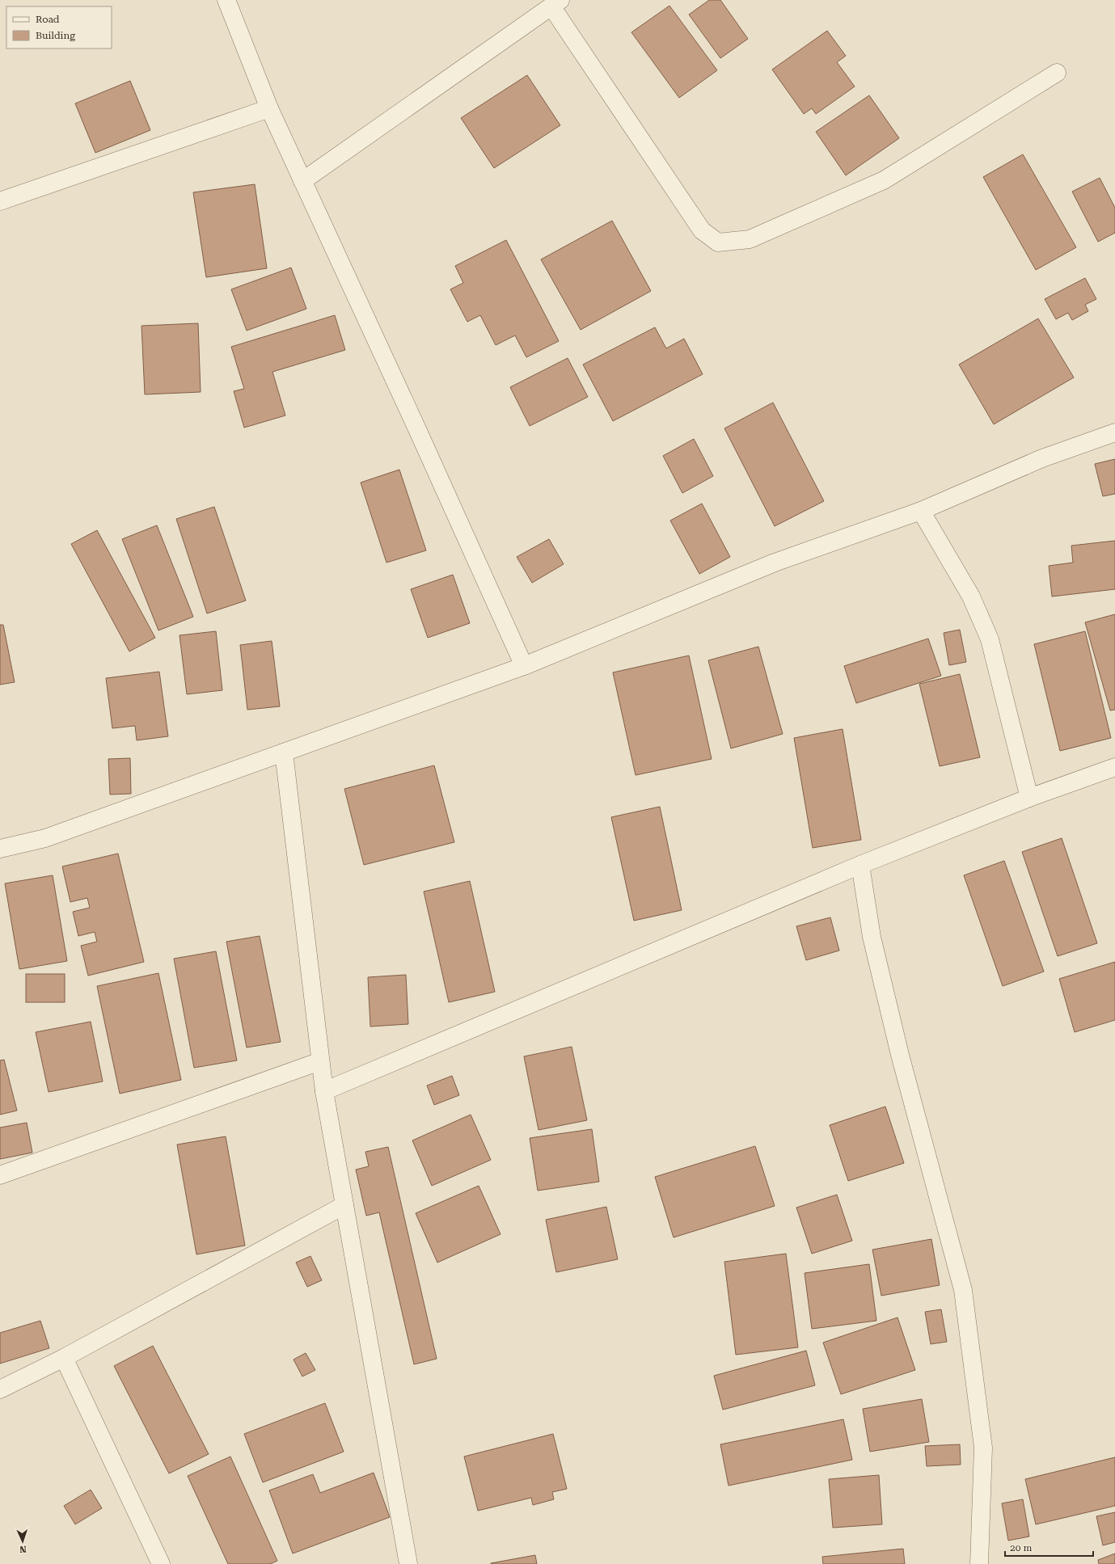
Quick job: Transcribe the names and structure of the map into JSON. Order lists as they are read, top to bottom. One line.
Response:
{"legend":["Road","Building"],"scale_bar":"20 m","north":"bottom"}
